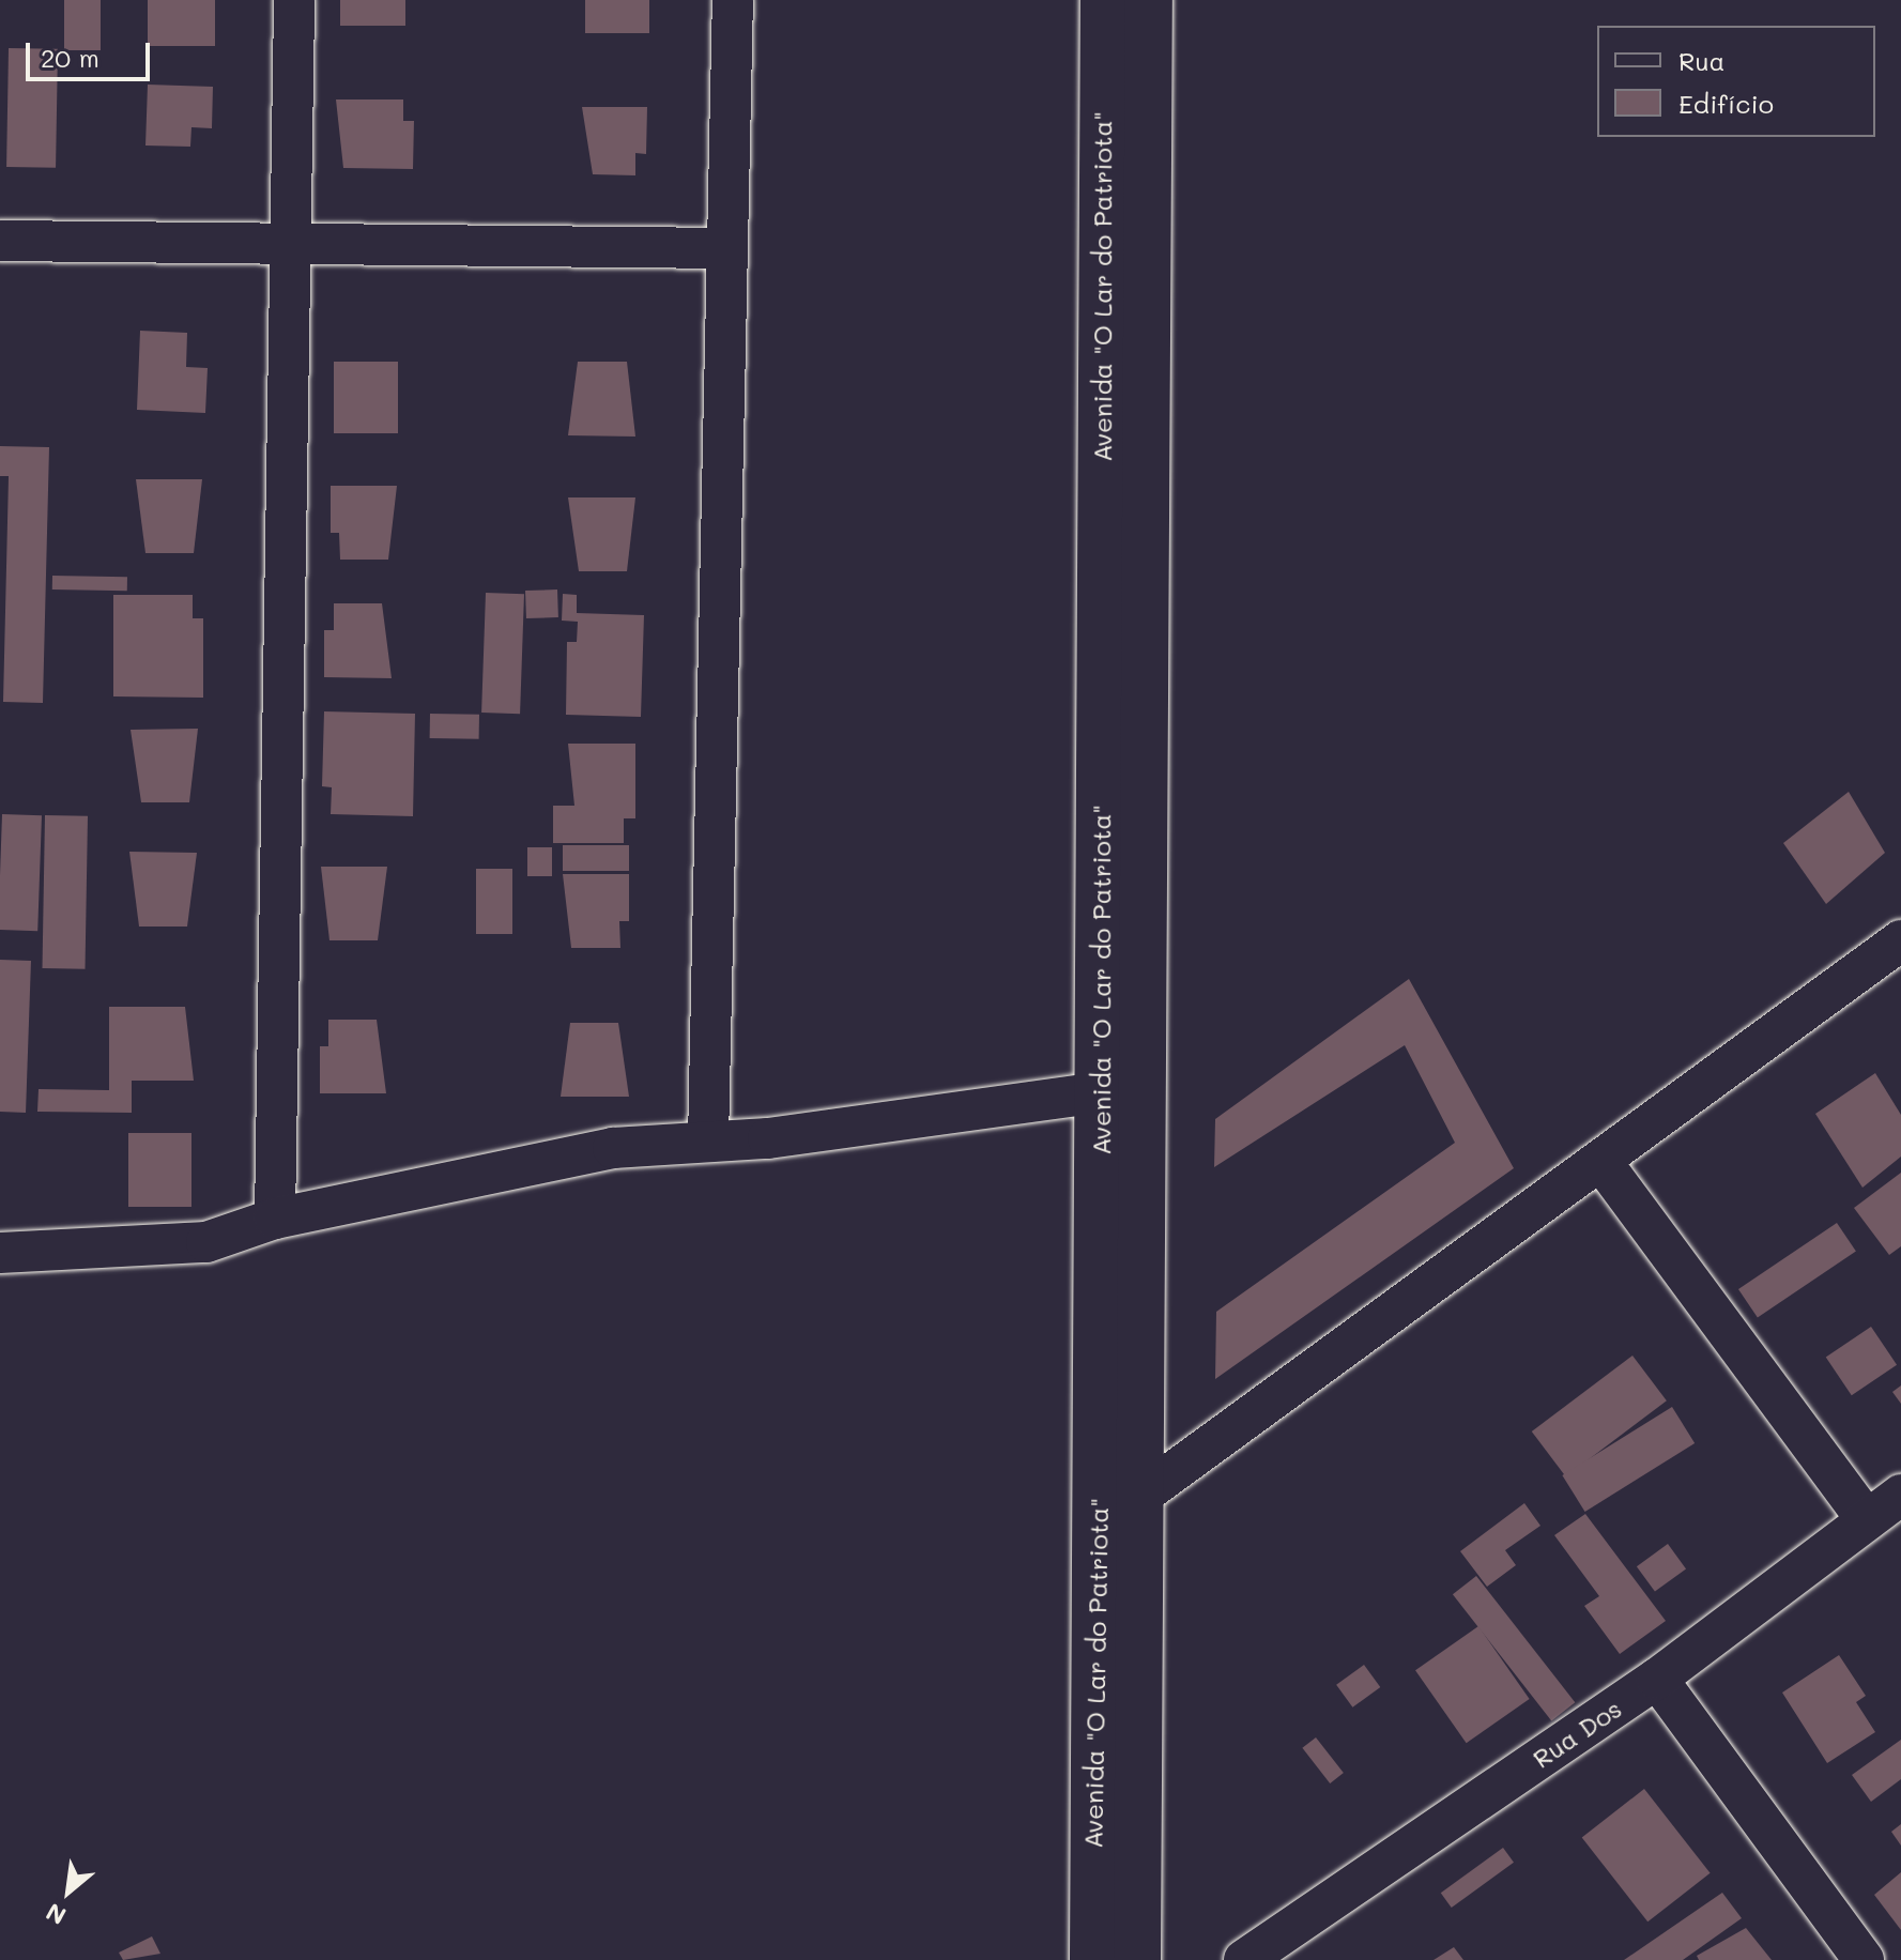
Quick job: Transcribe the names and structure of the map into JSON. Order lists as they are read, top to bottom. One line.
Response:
{"streets":{"main road":["Avenida \"O Lar do Patriota\""],"street":["Rua Dos"]},"legend":["Rua","Edifício"],"scale_bar":"20 m","north":"bottom left"}
